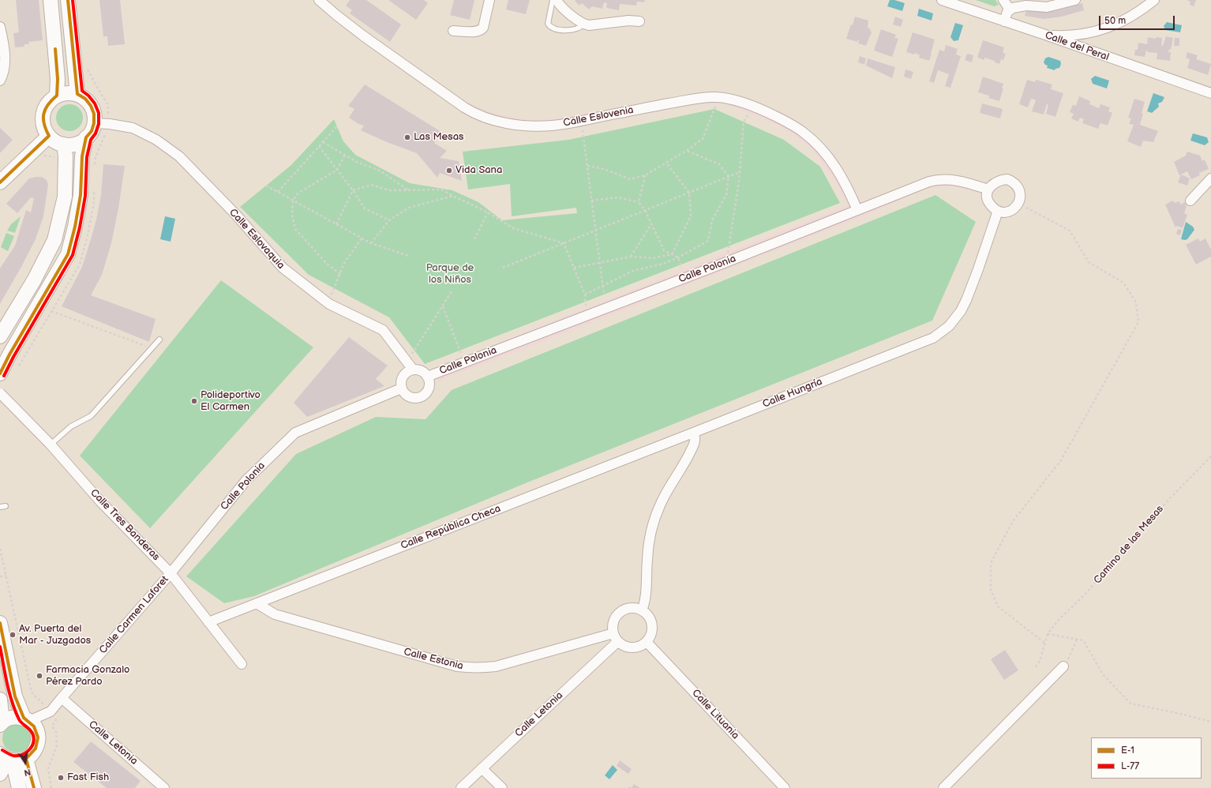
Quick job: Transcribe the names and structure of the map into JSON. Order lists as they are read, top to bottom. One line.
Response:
{"streets":{"street":["Calle del Peral","Calle Eslovenia","Calle Eslovaquia","Calle Polonia","Calle Hungría","Calle Tres Banderas","Calle República Checa","Calle Carmen Laforet","Calle Estonia","Calle Letonia","Calle Lituania"],"path":["Camino de las Mesas"]},"crossings":[["Calle Eslovenia","Calle Polonia"],["Calle Eslovaquia","Calle Polonia"],["Calle Polonia","Calle Hungría"],["Calle Polonia","Calle Tres Banderas"],["Calle Polonia","Calle Carmen Laforet"],["Calle Hungría","Calle República Checa"],["Calle Tres Banderas","Calle República Checa"],["Calle Tres Banderas","Calle Carmen Laforet"],["Calle República Checa","Calle Estonia"],["Calle Carmen Laforet","Calle Letonia"],["Calle Estonia","Calle Letonia"],["Calle Estonia","Calle Lituania"],["Calle Letonia","Calle Lituania"]],"parks":["Parque de los Niños"],"places":["Las Mesas","Vida Sana","Polideportivo El Carmen","Av. Puerta del Mar - Juzgados","Farmacia Gonzalo Pérez Pardo","Fast Fish"],"lines":["transit line E-1","transit line L-77"],"legend":["E-1","L-77"],"scale_bar":"50 m","north":"bottom"}
